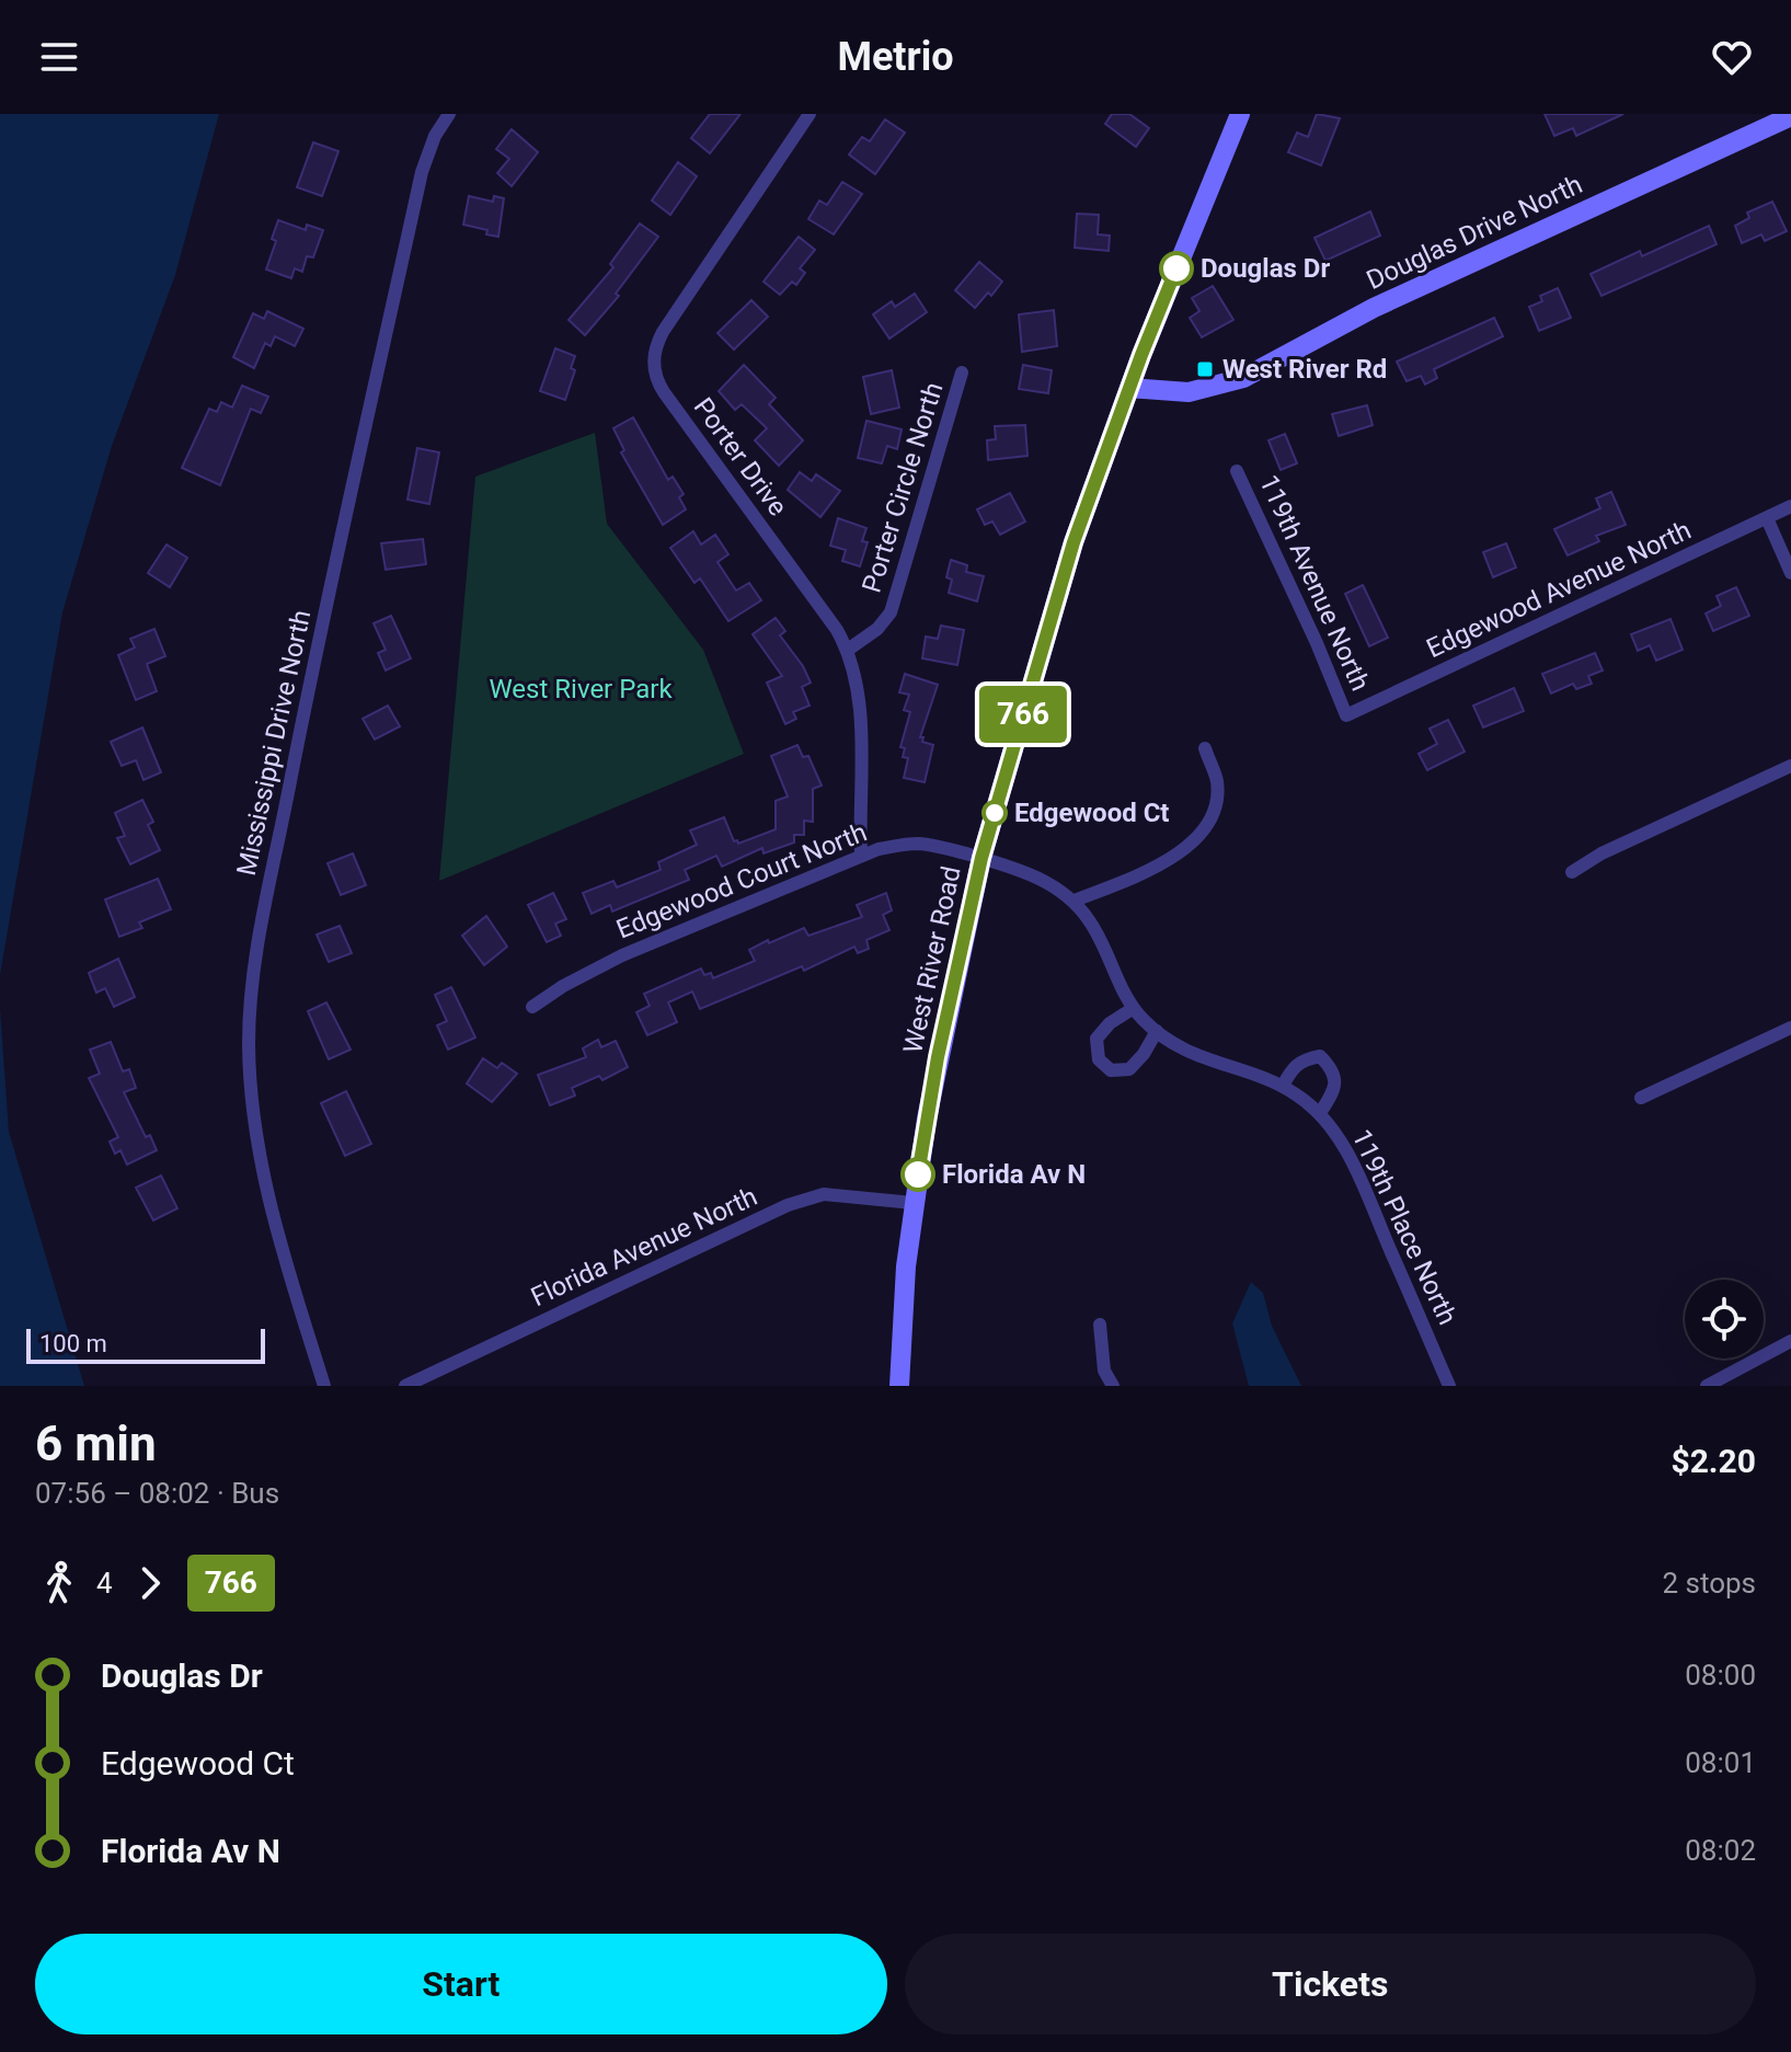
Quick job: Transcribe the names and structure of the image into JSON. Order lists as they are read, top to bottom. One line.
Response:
{"streets":{"main road":["Douglas Drive North","West River Road"],"street":["Porter Drive","Porter Circle North","119th Avenue North","Edgewood Avenue North","Mississippi Drive North","Edgewood Court North","119th Place North","Florida Avenue North"]},"crossings":[["Douglas Drive North","West River Road"],["Porter Drive","Porter Circle North"],["Porter Drive","Edgewood Court North"],["119th Avenue North","Edgewood Avenue North"],["Edgewood Court North","West River Road"],["Edgewood Court North","119th Place North"],["West River Road","119th Place North"],["West River Road","Florida Avenue North"]],"parks":["West River Park"],"places":{"other":["Douglas Dr","Edgewood Ct","Florida Av N"],"transit":["West River Rd"]},"lines":["bus line 766"],"scale_bar":"100 m","page":{"header":"Metrio","on_map":"766","scale":"100 m","heading":["6 min","07:56 – 08:02 · Bus","$2.20"],"legs":["4","766","2 stops"],"list":[{"name":"Douglas Dr","value":"08:00"},{"name":"Edgewood Ct","value":"08:01"},{"name":"Florida Av N","value":"08:02"}],"buttons":["Start","Tickets"]}}
